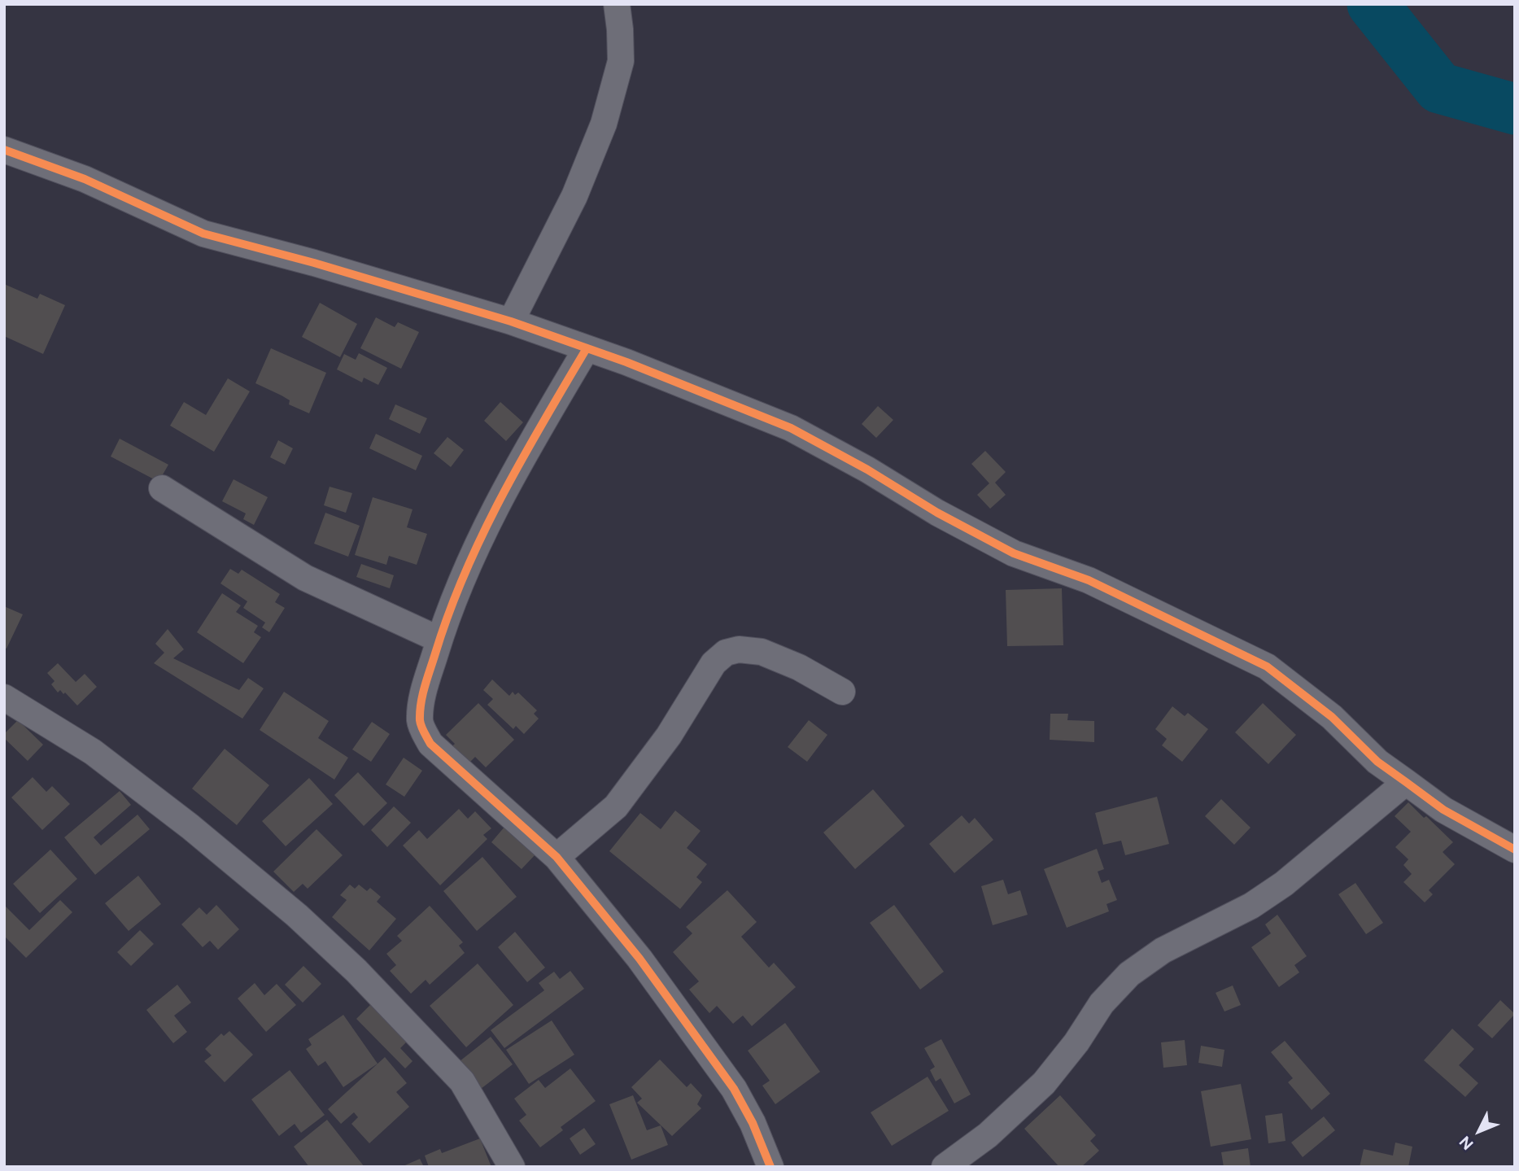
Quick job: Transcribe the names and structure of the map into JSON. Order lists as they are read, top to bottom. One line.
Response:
{"north":"bottom left"}
